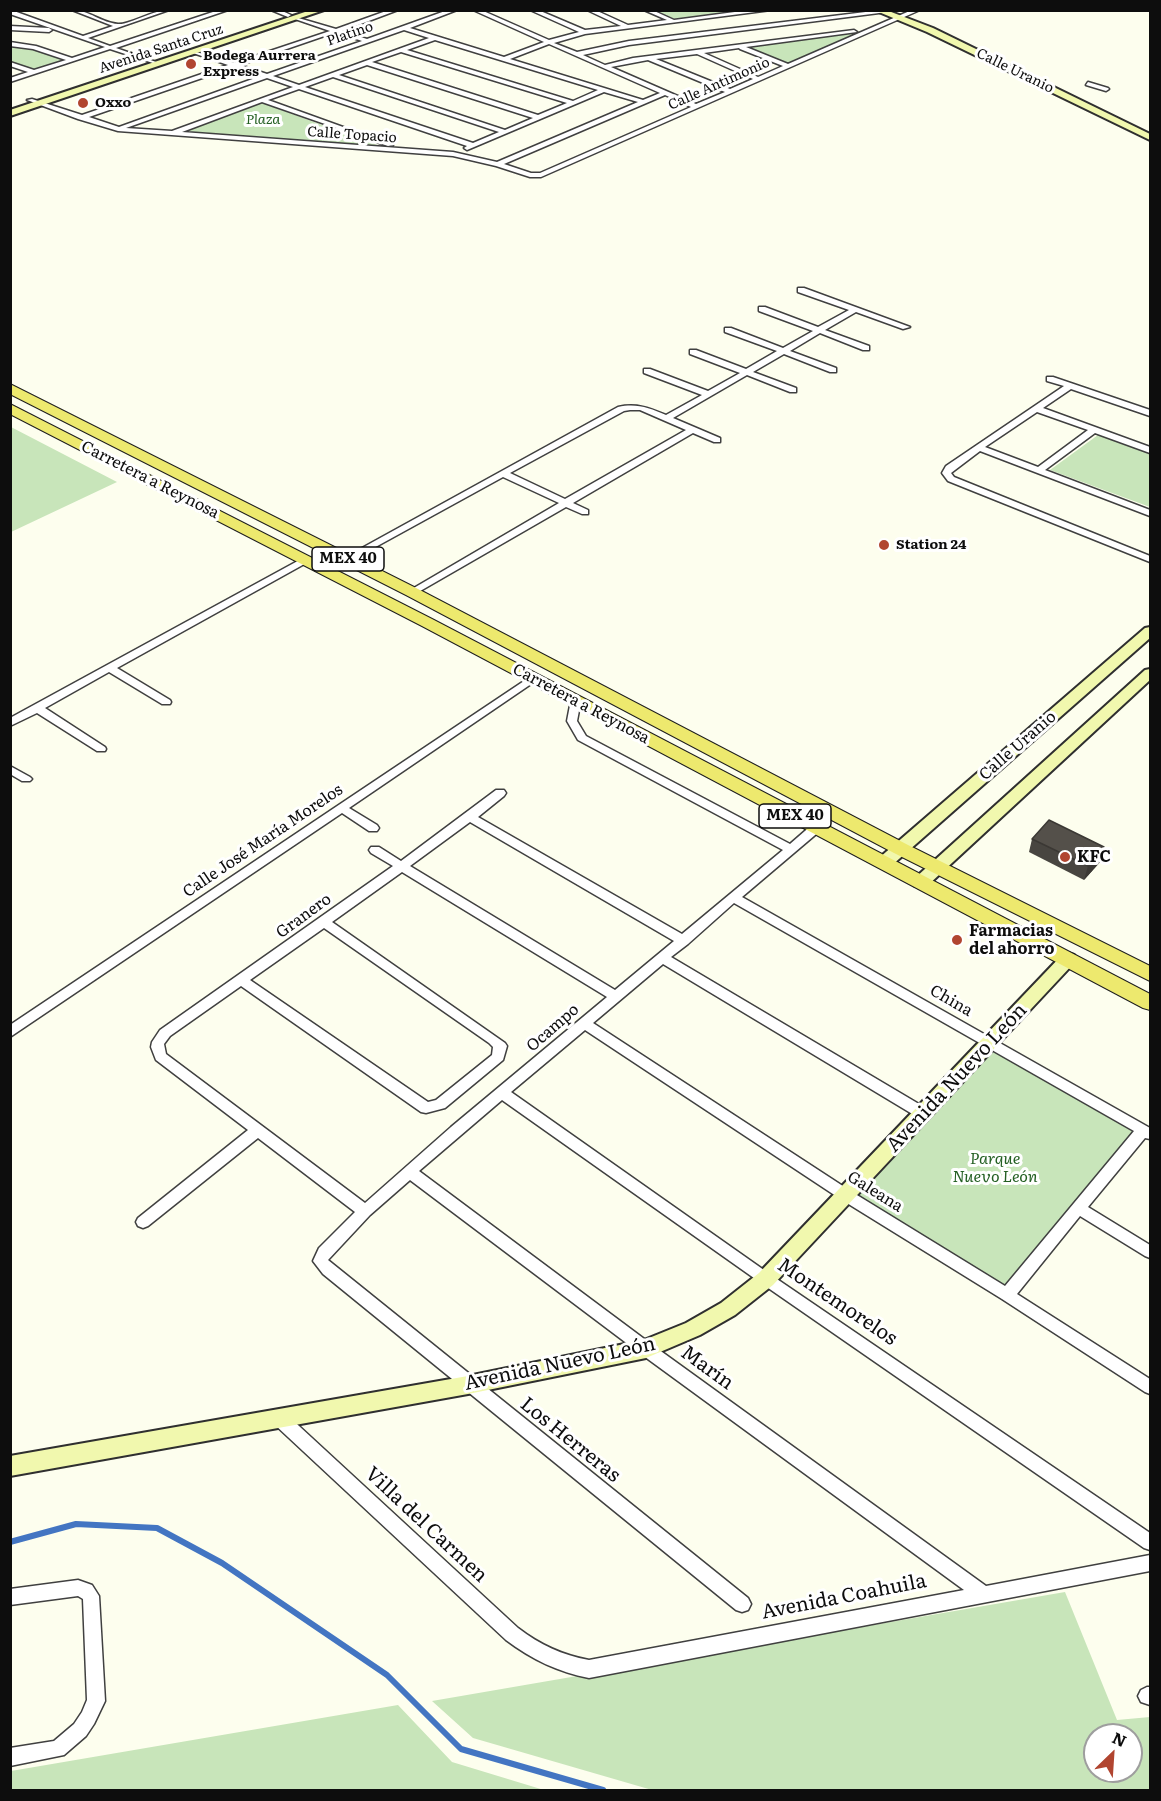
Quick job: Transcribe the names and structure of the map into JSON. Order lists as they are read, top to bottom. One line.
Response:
{"streets":{"main road":["Carretera a Reynosa","MEX 40"],"street":["Platino","Avenida Santa Cruz","Calle Uranio","Calle Antimonio","Calle Topacio","Calle José María Morelos","Granero","China","Ocampo","Avenida Nuevo León","Galeana","Montemorelos","Marín","Los Herreras","Villa del Carmen","Avenida Coahuila"]},"crossings":[["Platino","Calle Topacio"],["Avenida Santa Cruz","Calle Topacio"],["Calle Uranio","Calle Antimonio"],["Calle Uranio","Carretera a Reynosa"],["Calle Antimonio","Calle Topacio"],["Carretera a Reynosa","Calle José María Morelos"],["Carretera a Reynosa","Ocampo"],["Carretera a Reynosa","Avenida Nuevo León"],["China","Ocampo"],["China","Avenida Nuevo León"],["Ocampo","Galeana"],["Ocampo","Montemorelos"],["Ocampo","Marín"],["Ocampo","Los Herreras"],["Avenida Nuevo León","Galeana"],["Avenida Nuevo León","Montemorelos"],["Avenida Nuevo León","Marín"],["Avenida Nuevo León","Los Herreras"],["Avenida Nuevo León","Villa del Carmen"],["Marín","Avenida Coahuila"],["Villa del Carmen","Avenida Coahuila"]],"parks":["Plaza","Parque Nuevo León"],"places":["Bodega Aurrera Express","Oxxo","Station 24","KFC","Farmacias del ahorro"],"north":"top right"}
